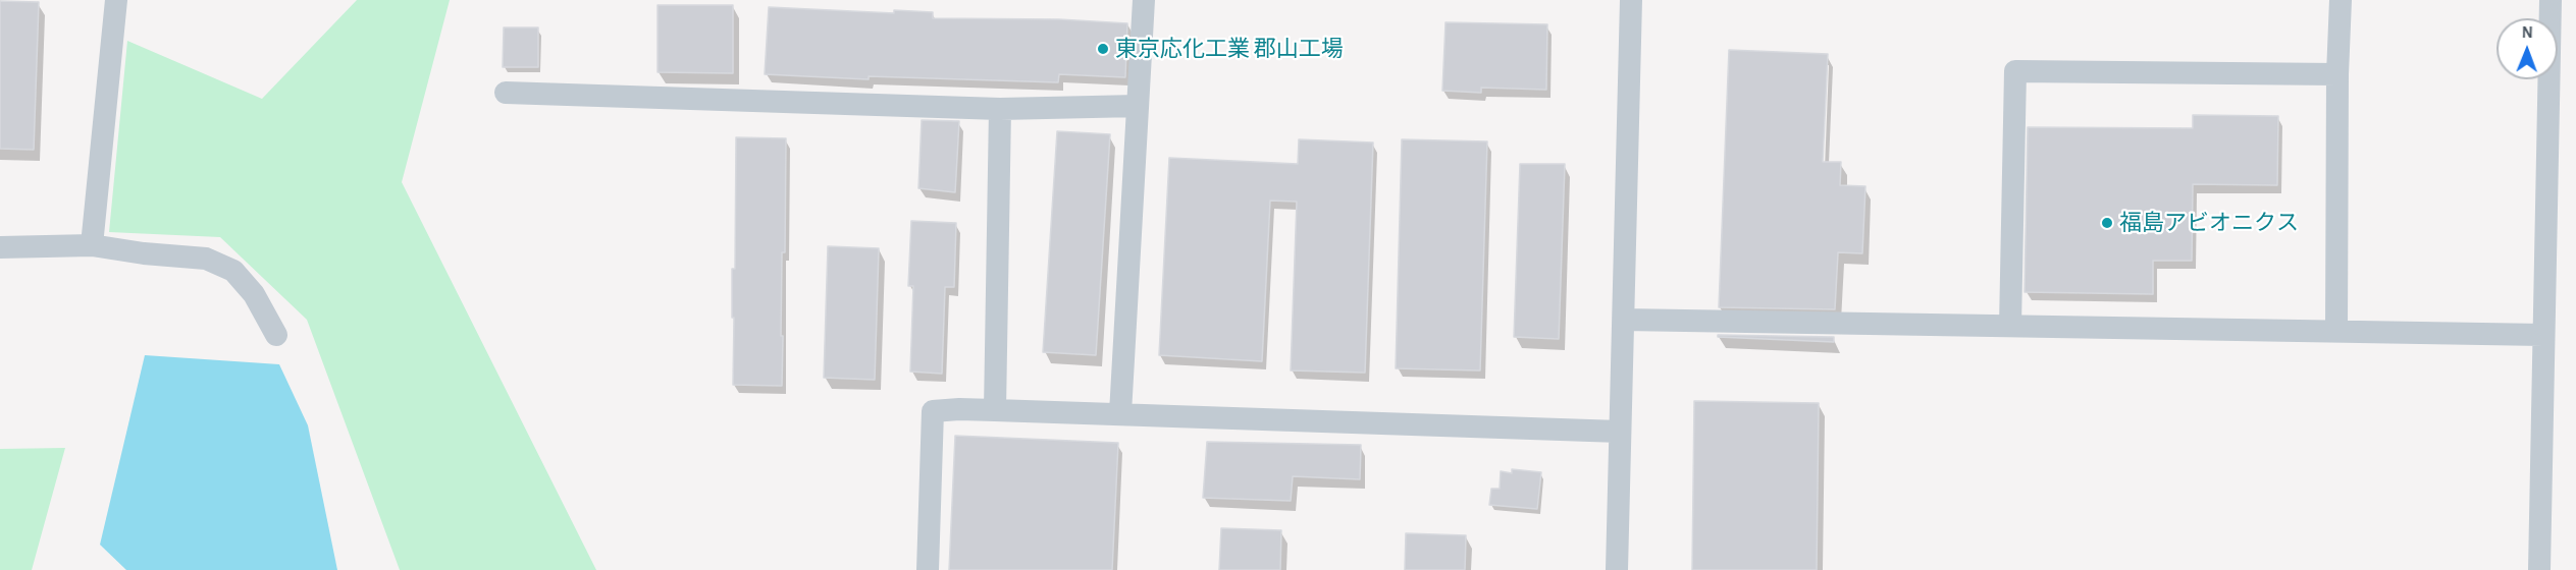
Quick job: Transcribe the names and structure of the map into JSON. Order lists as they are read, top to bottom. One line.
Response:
{"places":["東京応化工業 郡山工場","福島アビオニクス"],"north":"top"}
